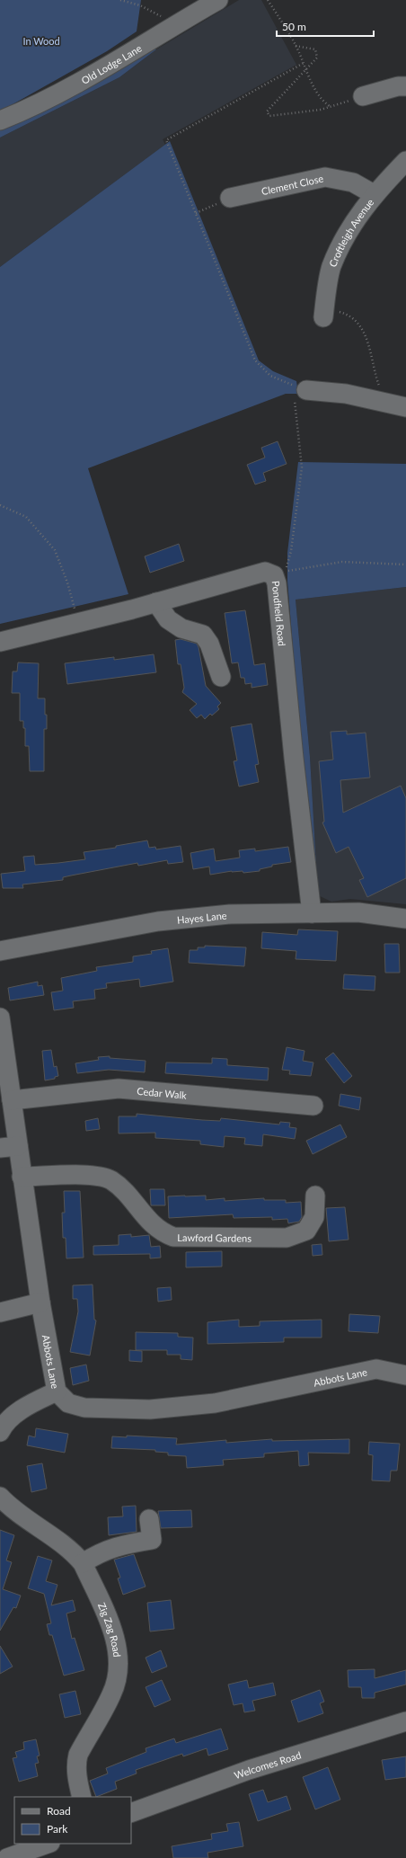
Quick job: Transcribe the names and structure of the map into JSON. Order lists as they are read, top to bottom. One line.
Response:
{"streets":{"street":["Old Lodge Lane","Clement Close","Croftleigh Avenue","Pondfield Road","Hayes Lane","Cedar Walk","Lawford Gardens","Abbots Lane","Zig Zag Road","Welcomes Road"]},"crossings":[["Clement Close","Croftleigh Avenue"],["Pondfield Road","Hayes Lane"],["Cedar Walk","Abbots Lane"],["Lawford Gardens","Abbots Lane"]],"parks":["In Wood"],"legend":["Road","Park"],"scale_bar":"50 m"}
